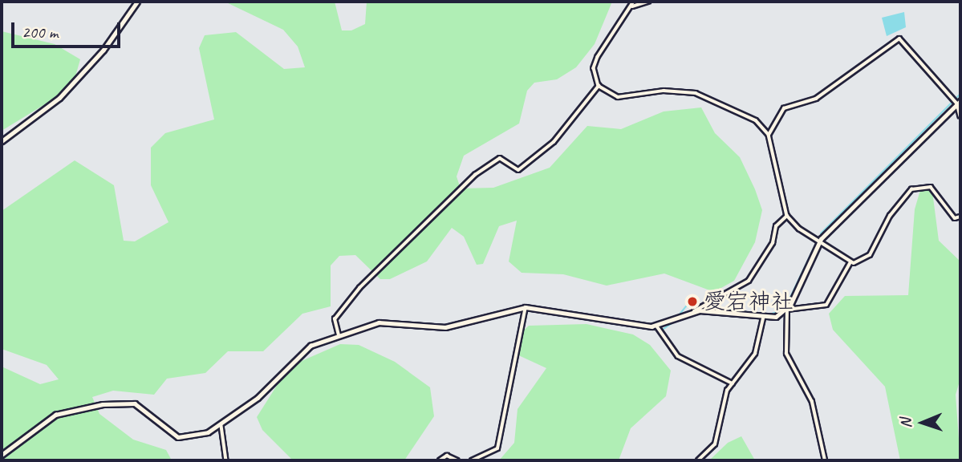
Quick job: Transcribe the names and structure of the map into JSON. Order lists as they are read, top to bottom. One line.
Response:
{"places":["愛宕神社"],"scale_bar":"200 m","north":"left"}
